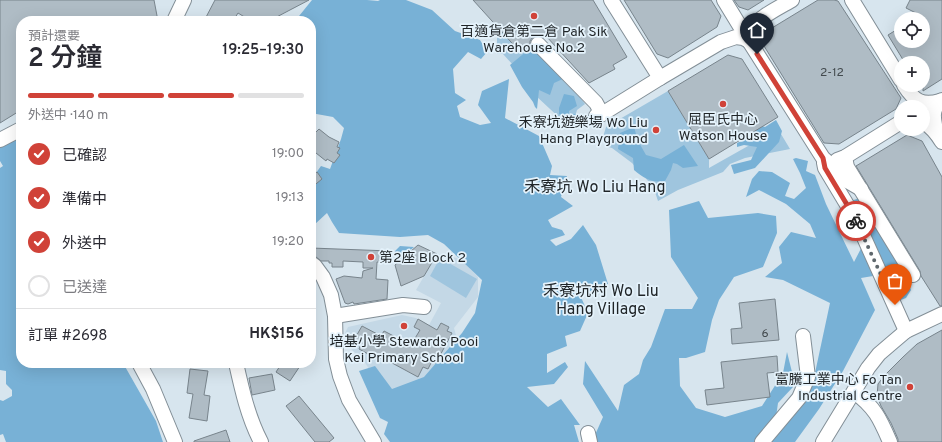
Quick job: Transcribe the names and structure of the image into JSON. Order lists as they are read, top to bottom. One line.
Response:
{"districts":["禾寮坑 Wo Liu Hang","禾寮坑村 Wo Liu Hang Village"],"places":["百適貨倉第二倉 Pak Sik Warehouse No.2","屈臣氏中心 Watson House","禾寮坑遊樂場 Wo Liu Hang Playground","第2座 Block 2","培基小學 Stewards Pooi Kei Primary School","富騰工業中心 Fo Tan Industrial Centre"],"house_numbers":["2-12","6"],"page":{"map_buttons":["+","−"],"heading":["2 分鐘","預計還要","19:25–19:30"],"panel":["訂單 #2698","HK$156"],"bar":"外送中 · 140 m","list":[["已確認","19:00"],["準備中","19:13"],["外送中","19:20"],"已送達"]}}
